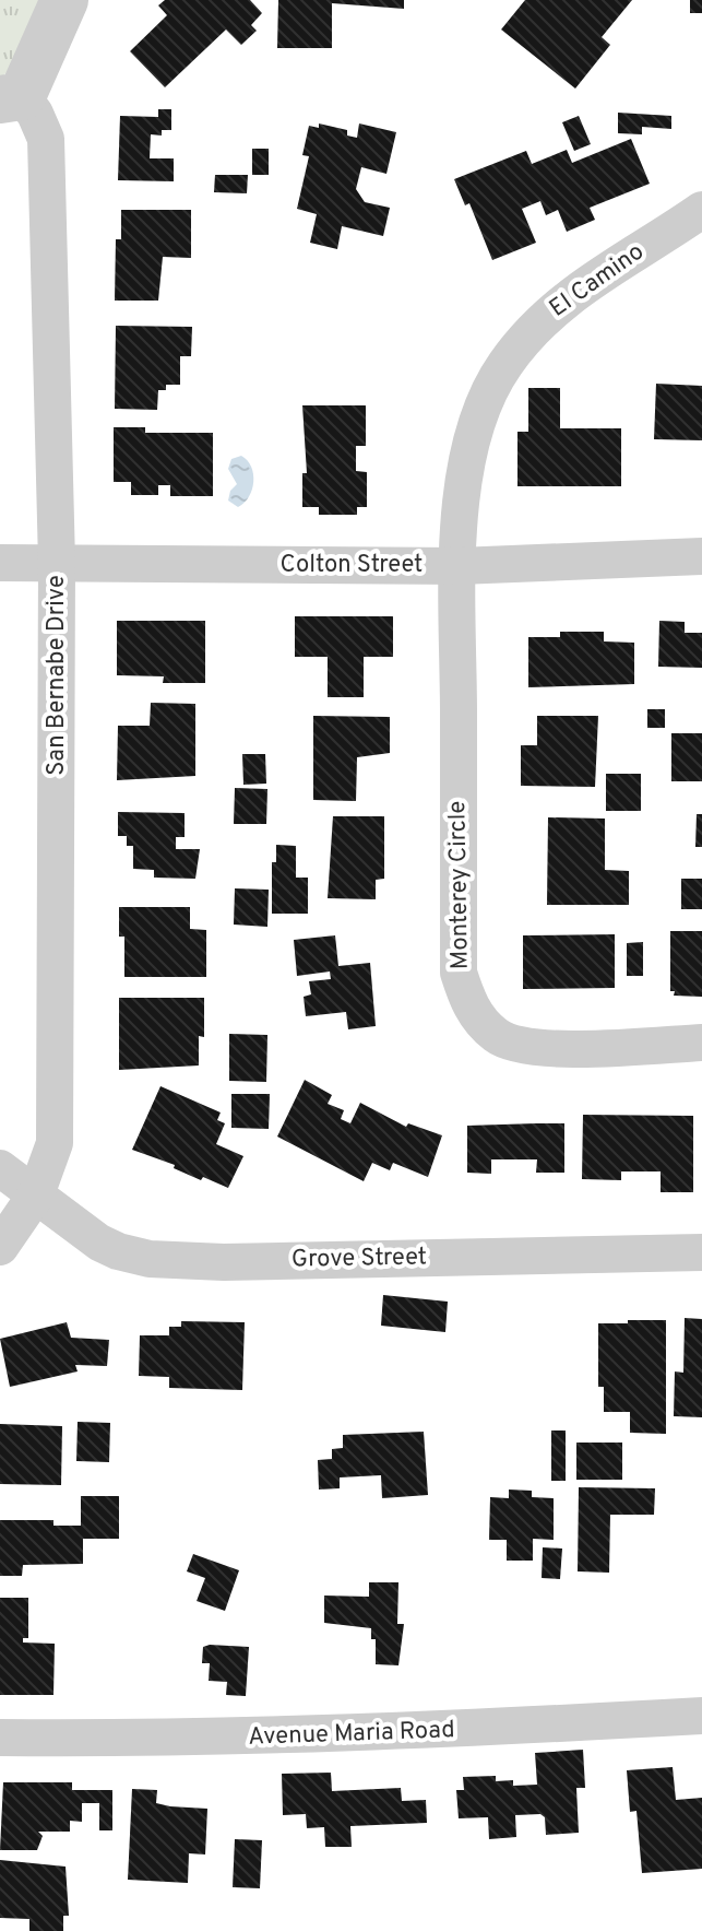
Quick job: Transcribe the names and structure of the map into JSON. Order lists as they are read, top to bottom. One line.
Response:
{"streets":{"street":["El Camino","Colton Street","San Bernabe Drive","Monterey Circle","Grove Street","Avenue Maria Road"]},"crossings":[["El Camino","Colton Street"],["El Camino","Monterey Circle"],["Colton Street","San Bernabe Drive"],["Colton Street","Monterey Circle"],["San Bernabe Drive","Grove Street"]]}
